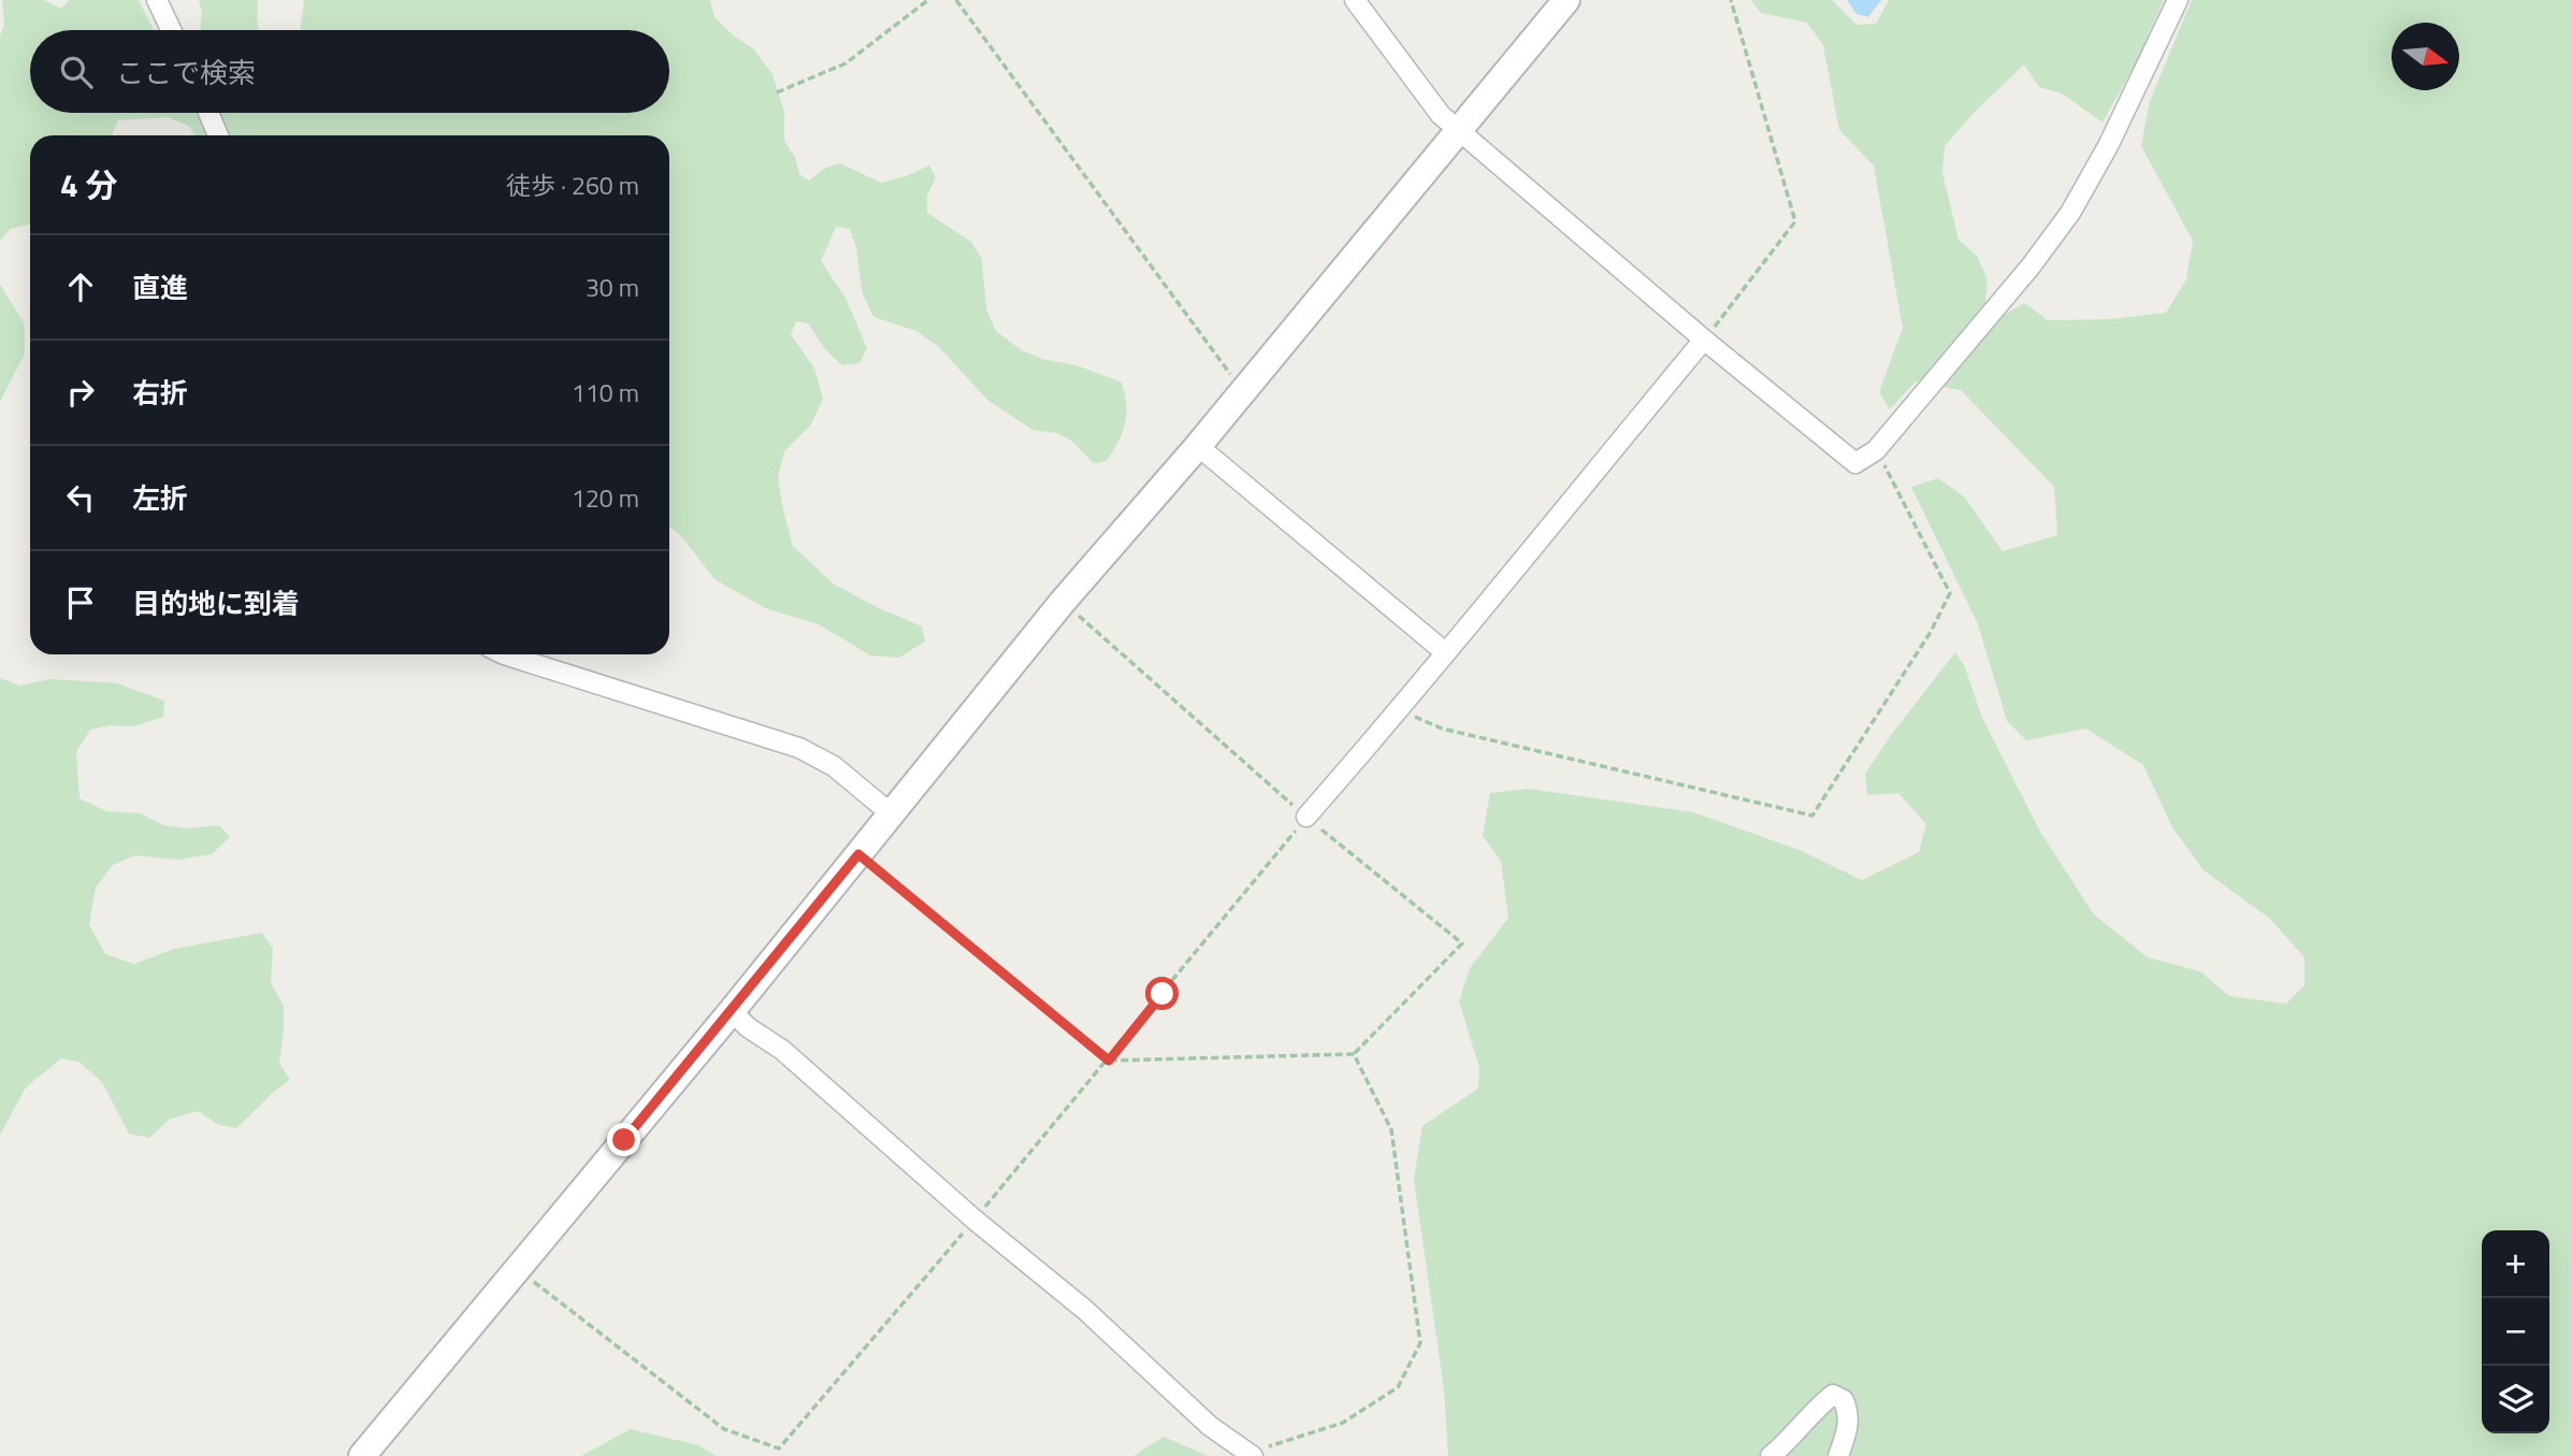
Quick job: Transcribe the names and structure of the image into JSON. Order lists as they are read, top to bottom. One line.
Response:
{"north":"right","page":{"search":"ここで検索","heading":["4 分","徒歩 · 260 m"],"list":[["直進","30 m"],["右折","110 m"],["左折","120 m"],"目的地に到着"],"map_buttons":["+","−"]}}
